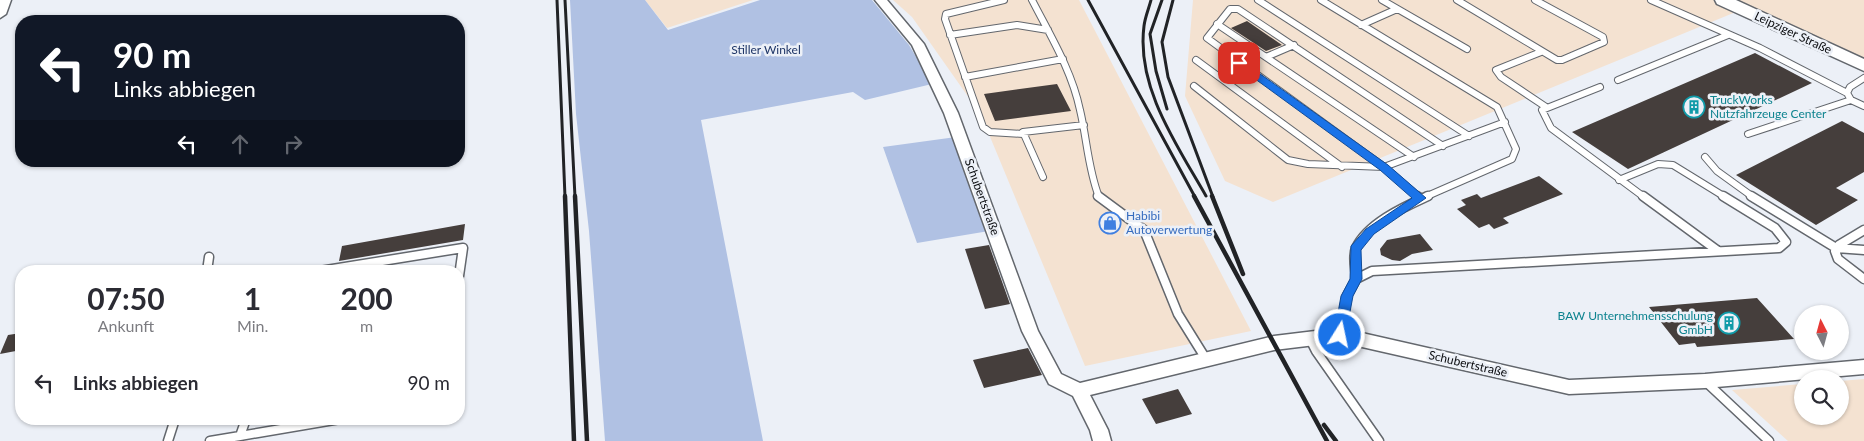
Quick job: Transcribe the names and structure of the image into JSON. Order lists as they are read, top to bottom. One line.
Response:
{"streets":{"street":["Leipziger Straße","Schubertstraße"]},"parks":["Stiller Winkel"],"places":{"building":["TruckWorks Nutzfahrzeuge Center","BAW Unternehmensschulung GmbH"],"shop":["Habibi Autoverwertung"]},"north":"top","page":{"turn":["90 m","Links abbiegen"],"eta":["07:50","Ankunft","1","Min.","200","m"],"list":[{"name":"Links abbiegen","value":"90 m"}]}}
